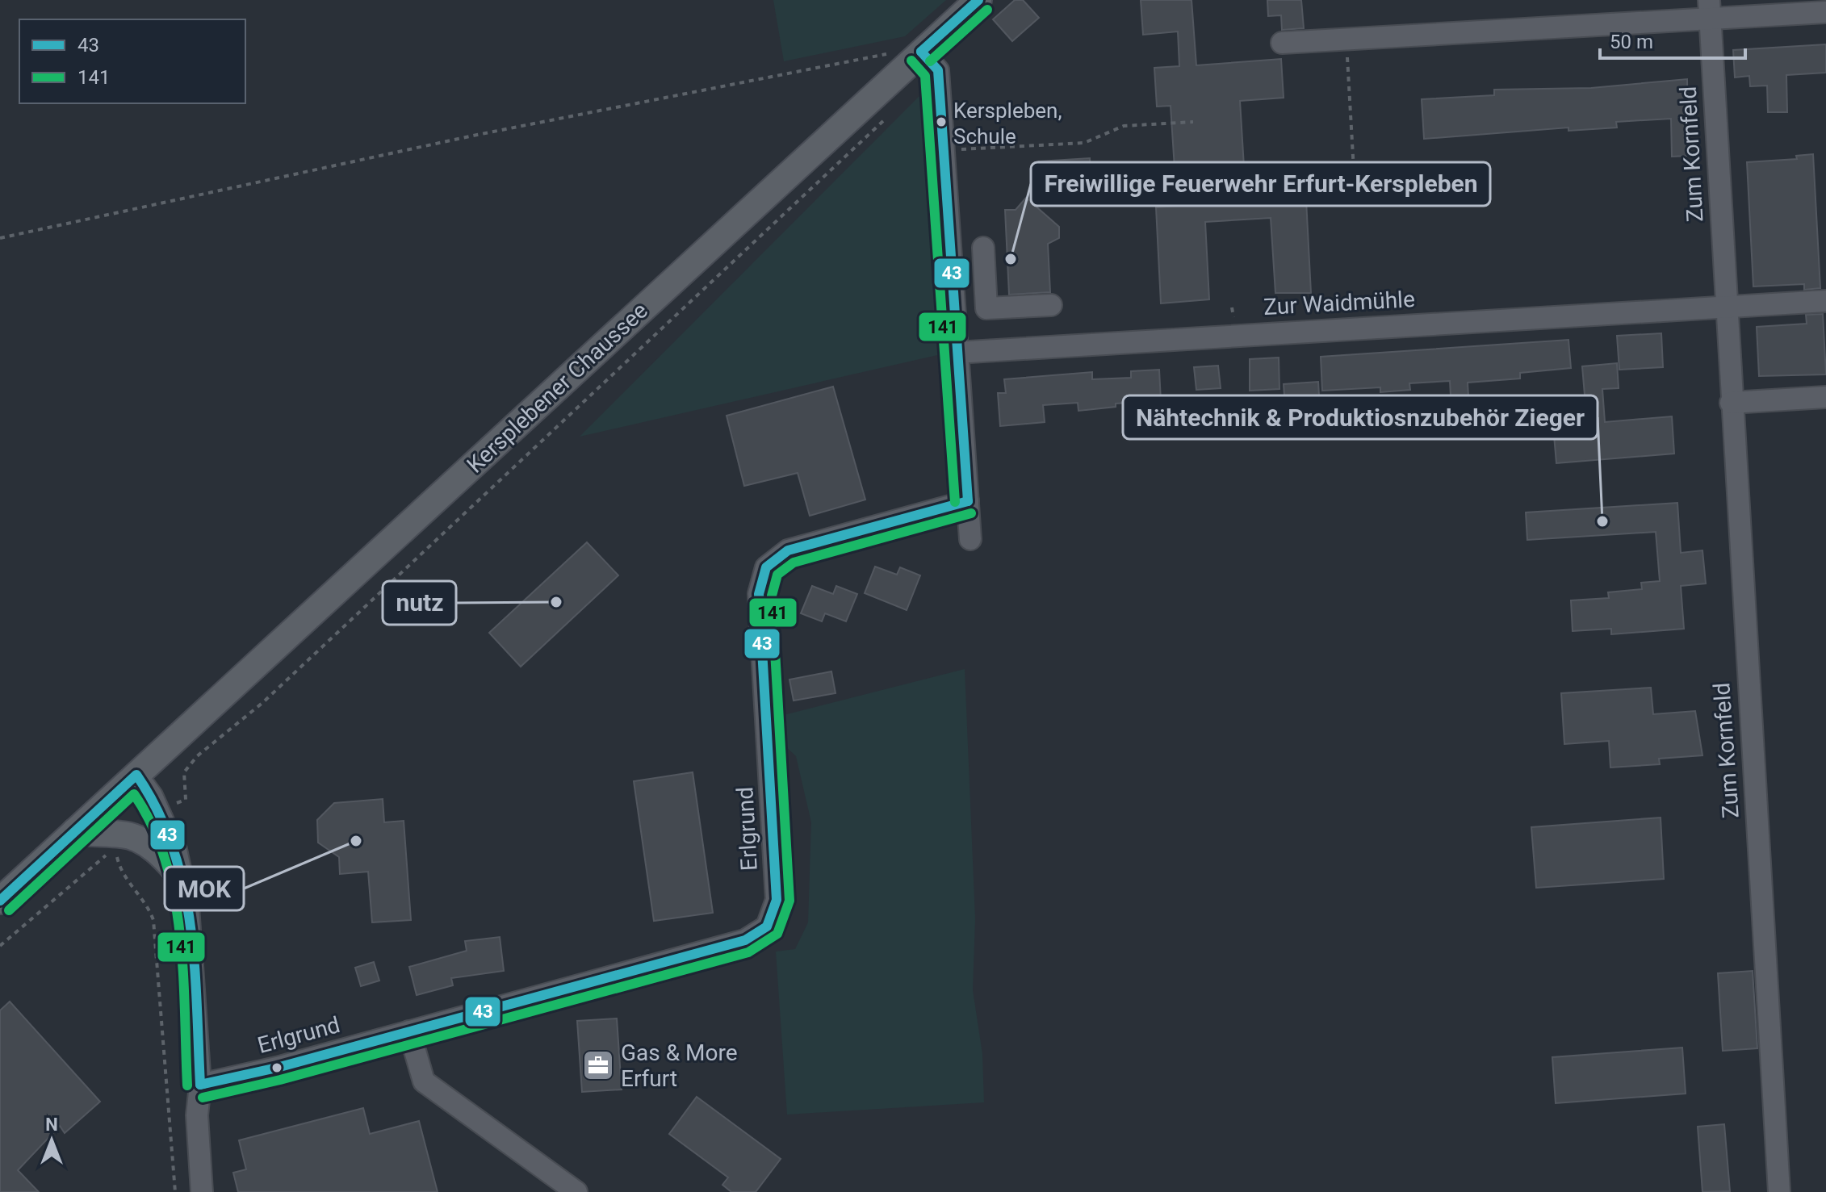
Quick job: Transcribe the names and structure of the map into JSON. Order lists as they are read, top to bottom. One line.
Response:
{"streets":{"main road":["Kersplebener Chaussee"],"street":["Zum Kornfeld","Zur Waidmühle","Erlgrund"]},"crossings":[["Zum Kornfeld","Zur Waidmühle"]],"places":{"other":["Kerspleben, Schule","Freiwillige Feuerwehr Erfurt-Kerspleben","Nähtechnik & Produktiosnzubehör Zieger","nutz","MOK"],"office":["Gas & More Erfurt"]},"lines":["transit line 43","transit line 141"],"legend":["43","141"],"scale_bar":"50 m","north":"top"}
